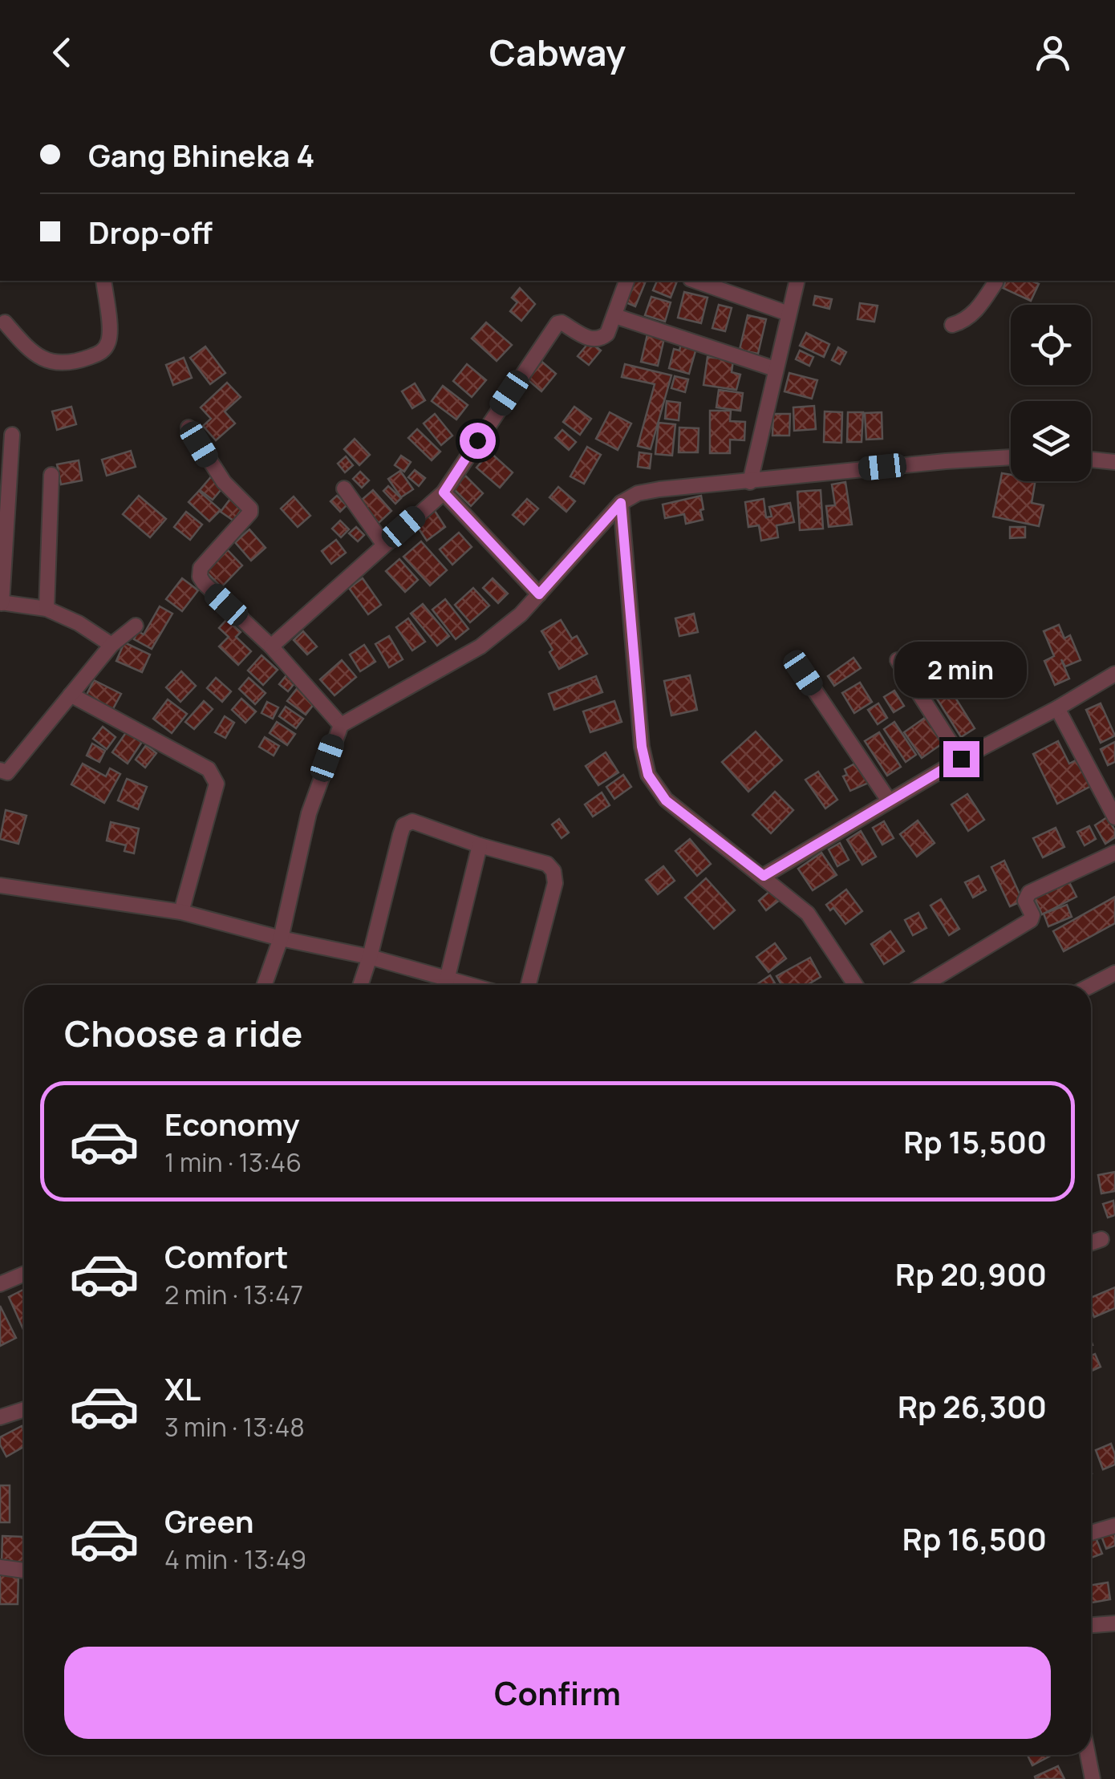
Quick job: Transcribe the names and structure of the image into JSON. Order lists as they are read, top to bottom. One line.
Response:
{"page":{"header":"Cabway","banner":["Gang Bhineka 4","Drop-off"],"bubble":"2 min","heading":"Choose a ride","list":[{"name":"Economy","note":"1 min · 13:46","value":"Rp 15,500"},{"name":"Comfort","note":"2 min · 13:47","value":"Rp 20,900"},{"name":"XL","note":"3 min · 13:48","value":"Rp 26,300"},{"name":"Green","note":"4 min · 13:49","value":"Rp 16,500"}],"buttons":"Confirm"}}
